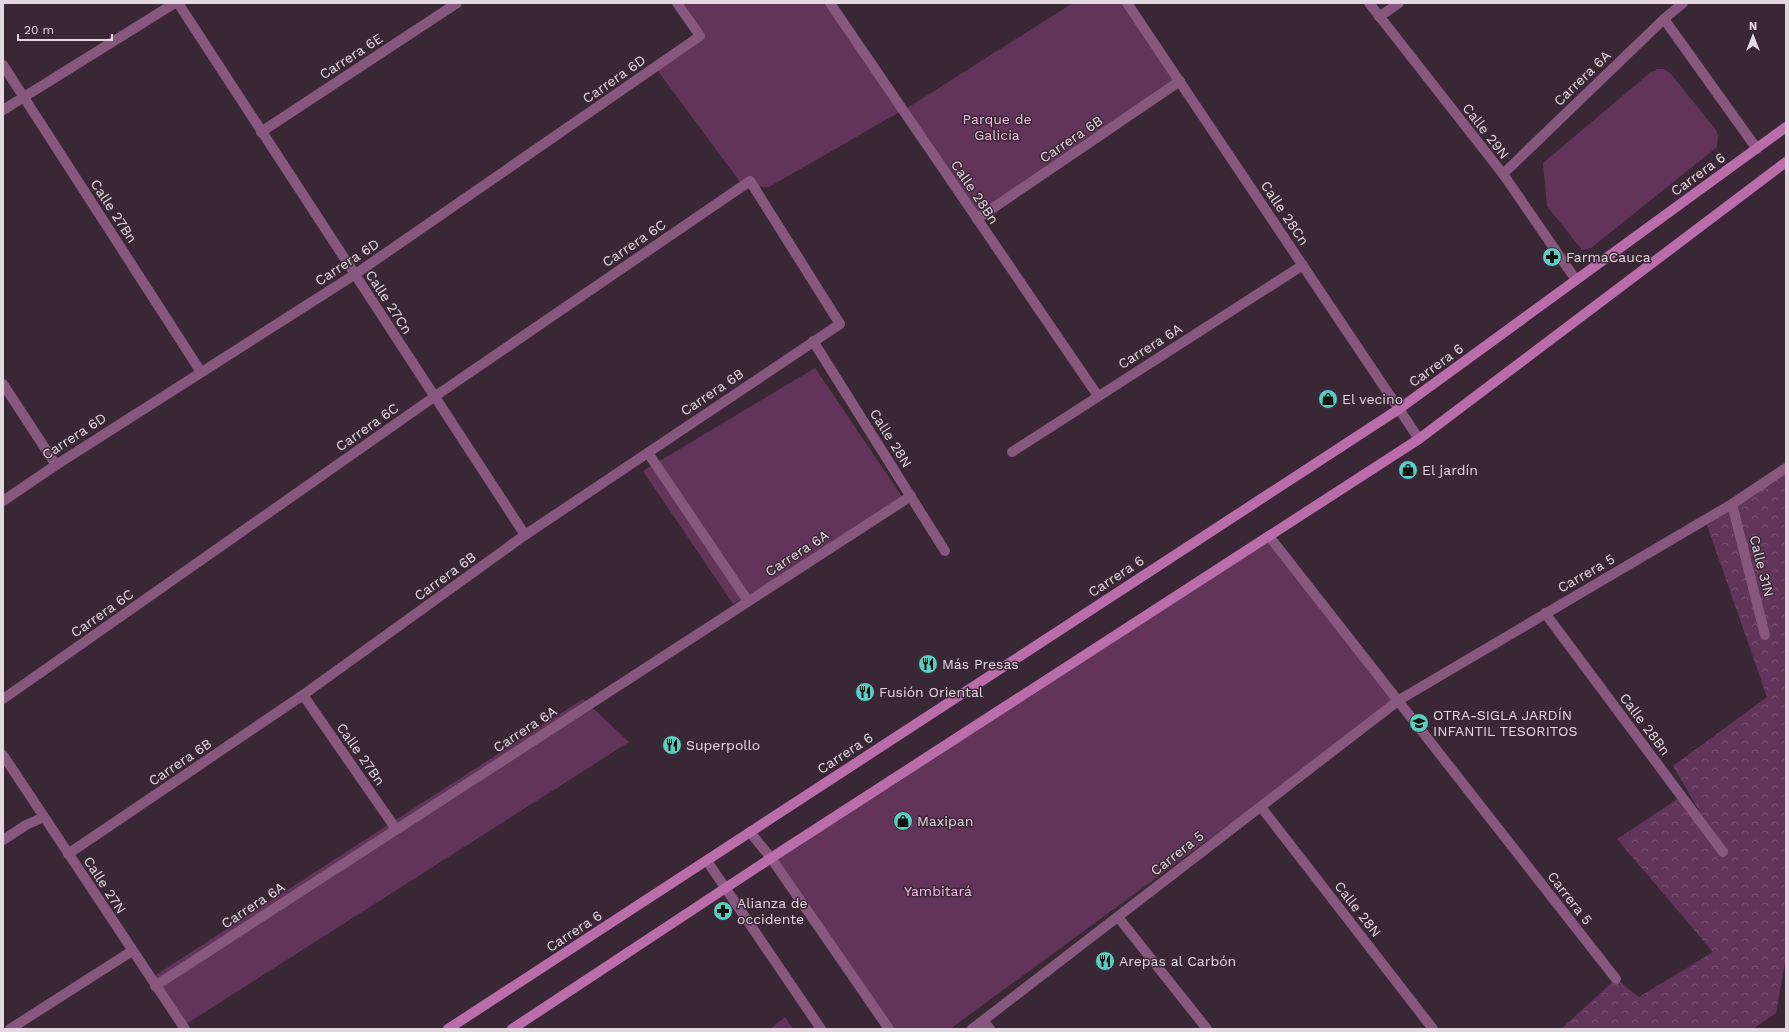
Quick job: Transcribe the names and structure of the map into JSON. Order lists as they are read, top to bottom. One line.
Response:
{"streets":{"main road":["Carrera 6"],"street":["Carrera 6E","Carrera 6A","Carrera 6D","Calle 29N","Carrera 6B","Calle 28Bn","Calle 27Bn","Calle 28Cn","Carrera 6C","Calle 27Cn","Calle 28N","Calle 31N","Carrera 5","Calle 27N"]},"crossings":[["Carrera 6E","Calle 27Cn"],["Carrera 6A","Calle 29N"],["Carrera 6A","Calle 28Bn"],["Carrera 6A","Calle 27Bn"],["Carrera 6A","Calle 28Cn"],["Carrera 6A","Calle 28N"],["Carrera 6A","Calle 27N"],["Carrera 6D","Calle 27Bn"],["Carrera 6D","Calle 27Cn"],["Calle 29N","Carrera 6"],["Carrera 6B","Calle 28Bn"],["Carrera 6B","Calle 27Bn"],["Carrera 6B","Calle 28Cn"],["Carrera 6B","Carrera 6C"],["Carrera 6B","Calle 27Cn"],["Carrera 6B","Calle 28N"],["Carrera 6B","Calle 27N"],["Carrera 6","Calle 28Cn"],["Calle 28Bn","Carrera 5"],["Carrera 6C","Calle 27Cn"],["Calle 28N","Carrera 5"],["Calle 31N","Carrera 5"]],"parks":["Parque de Galicia","Yambitará"],"places":{"pharmacy":["FarmaCauca","Alianza de occidente"],"shop":["El vecino","El jardín","Maxipan"],"restaurant":["Más Presas","Fusión Oriental","Superpollo","Arepas al Carbón"],"school or university":["OTRA-SIGLA JARDÍN INFANTIL TESORITOS"]},"scale_bar":"20 m","north":"top"}
